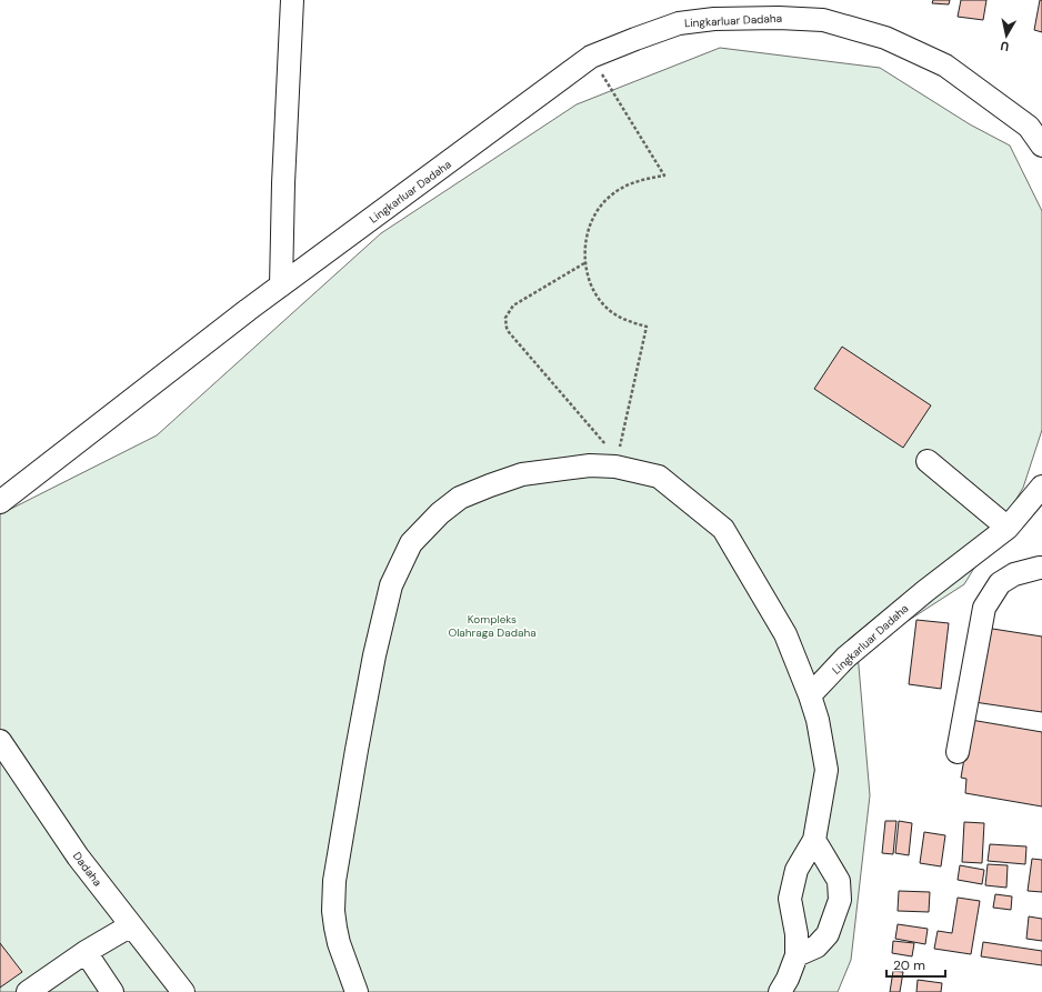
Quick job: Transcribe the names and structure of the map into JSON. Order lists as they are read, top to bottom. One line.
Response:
{"streets":{"street":["Lingkarluar Dadaha","Dadaha"]},"parks":["Kompleks Olahraga Dadaha"],"scale_bar":"20 m","north":"bottom"}
